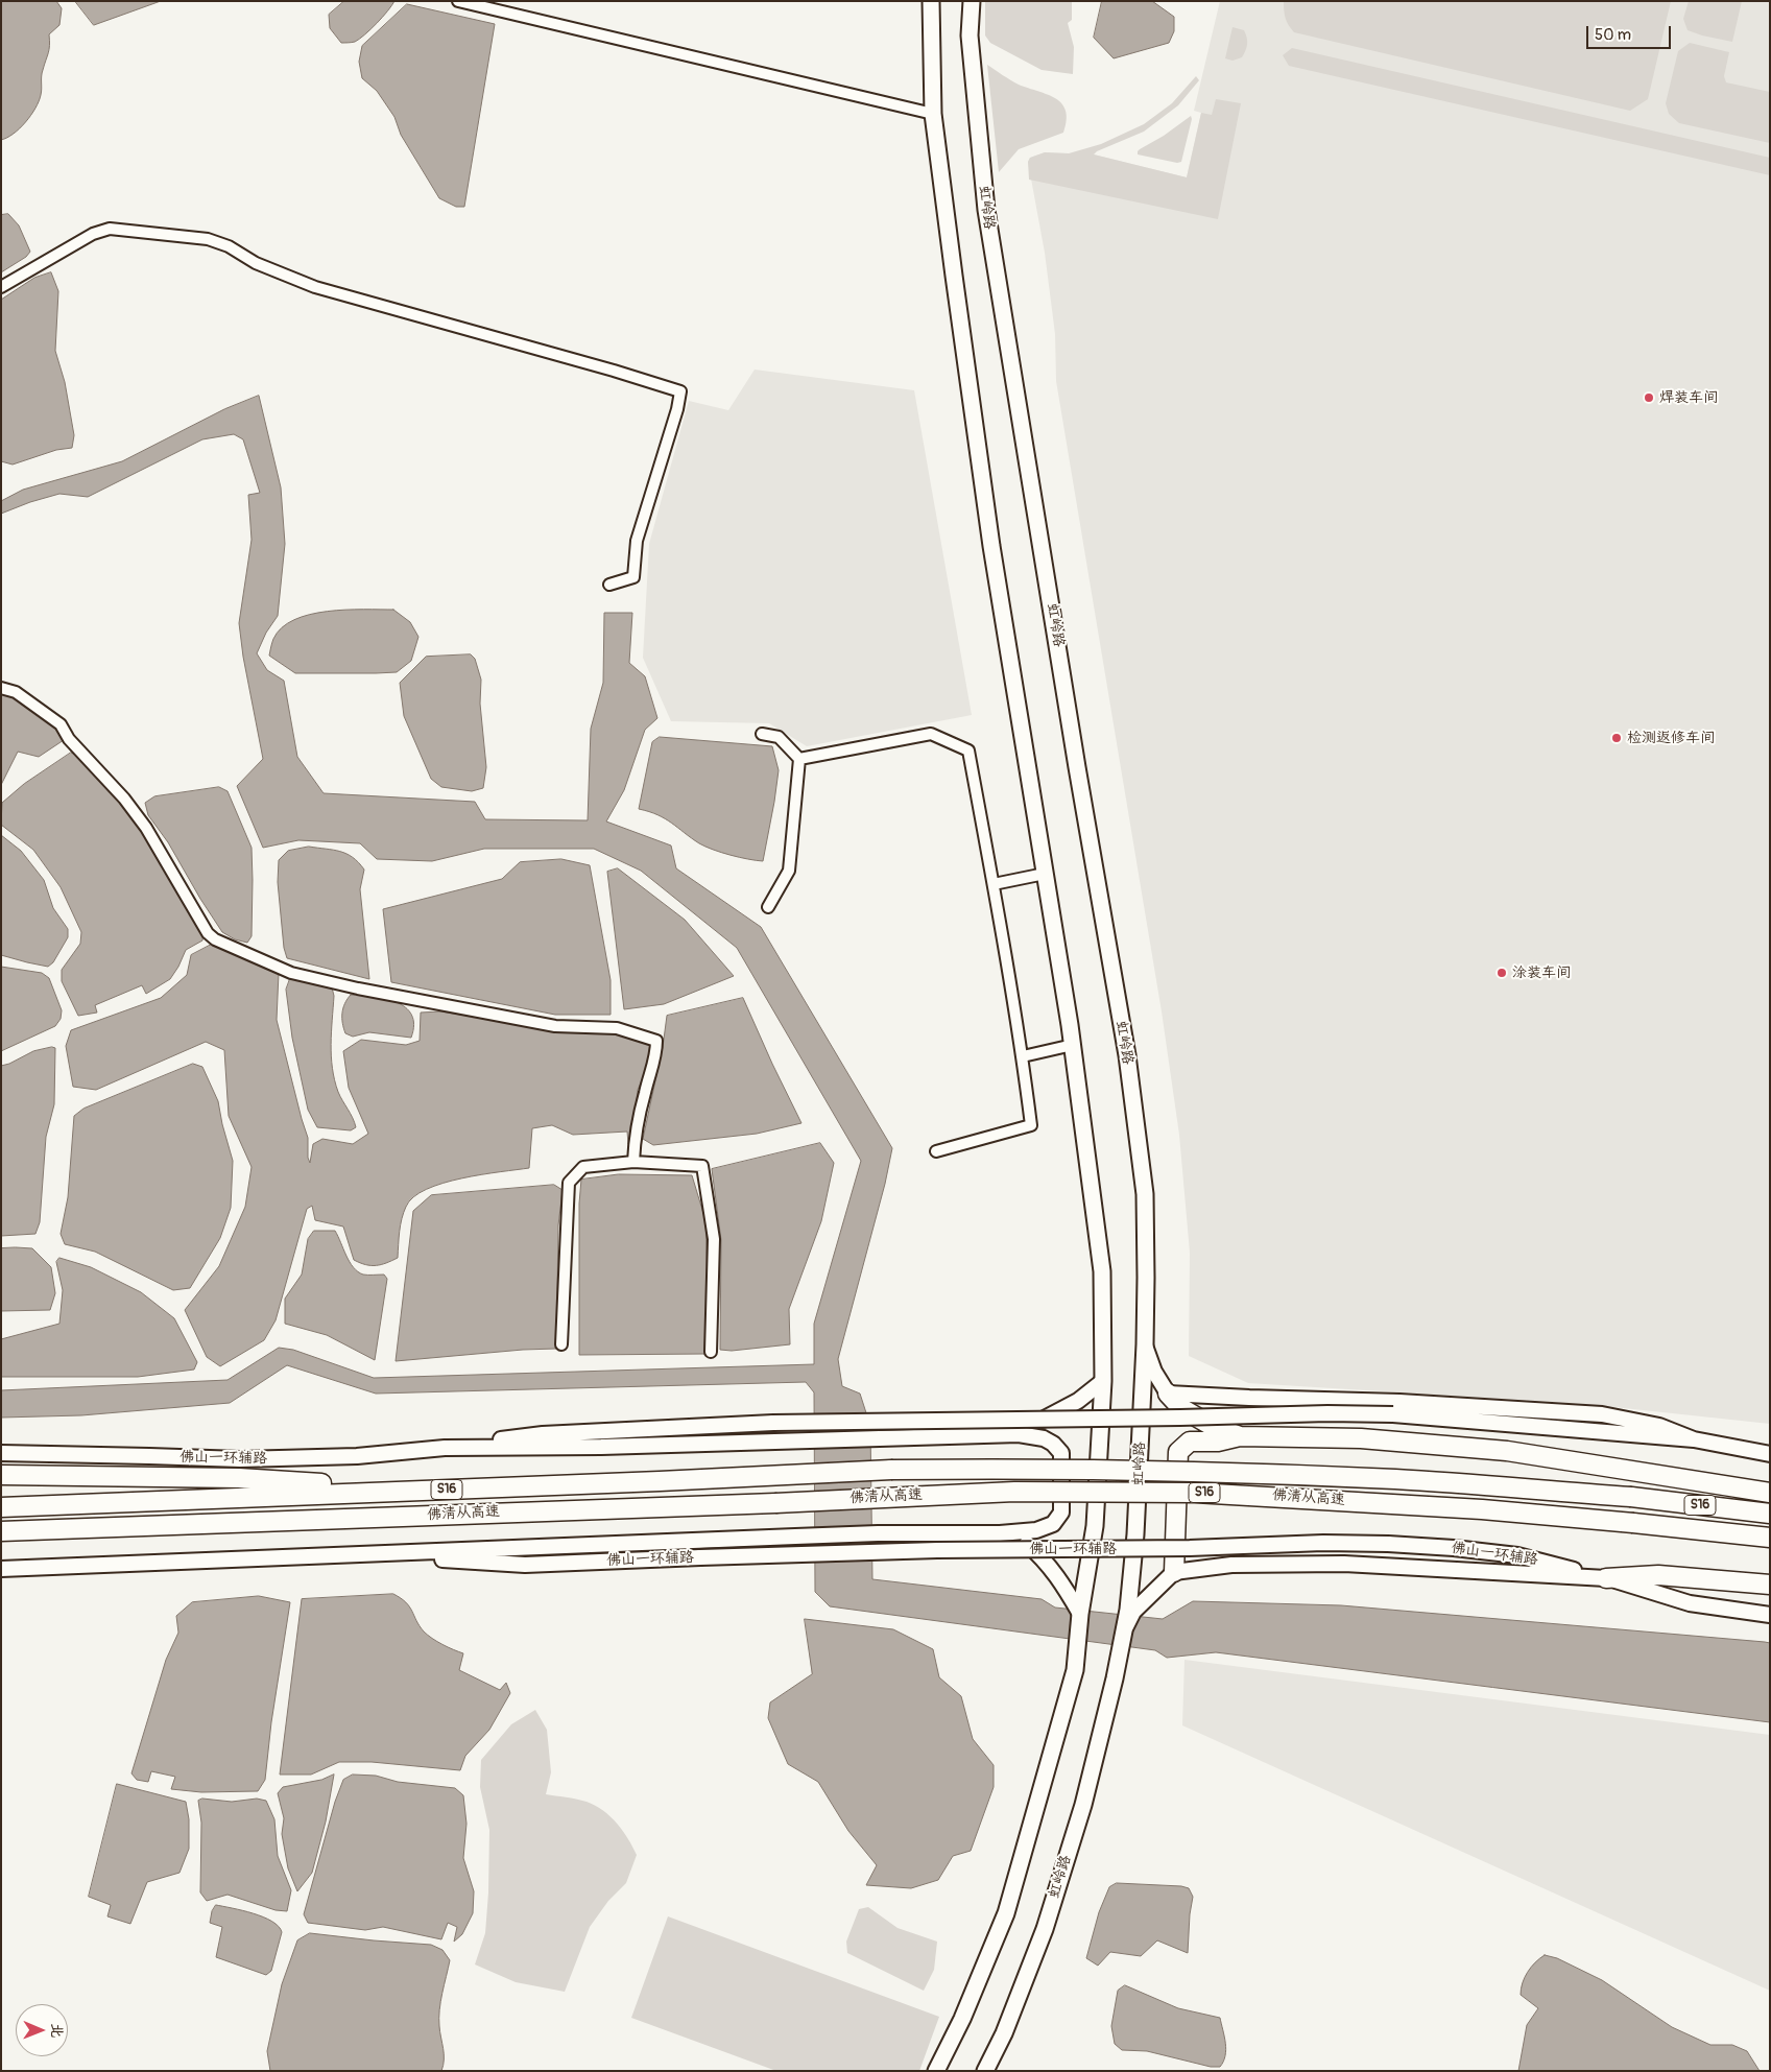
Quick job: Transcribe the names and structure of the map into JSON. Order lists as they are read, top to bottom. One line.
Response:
{"streets":{"highway":["S16","佛清从高速"],"main road":["虹岭路","佛山一环辅路"]},"places":["焊装车间","检测返修车间","涂装车间"],"scale_bar":"50 m","north":"right"}
